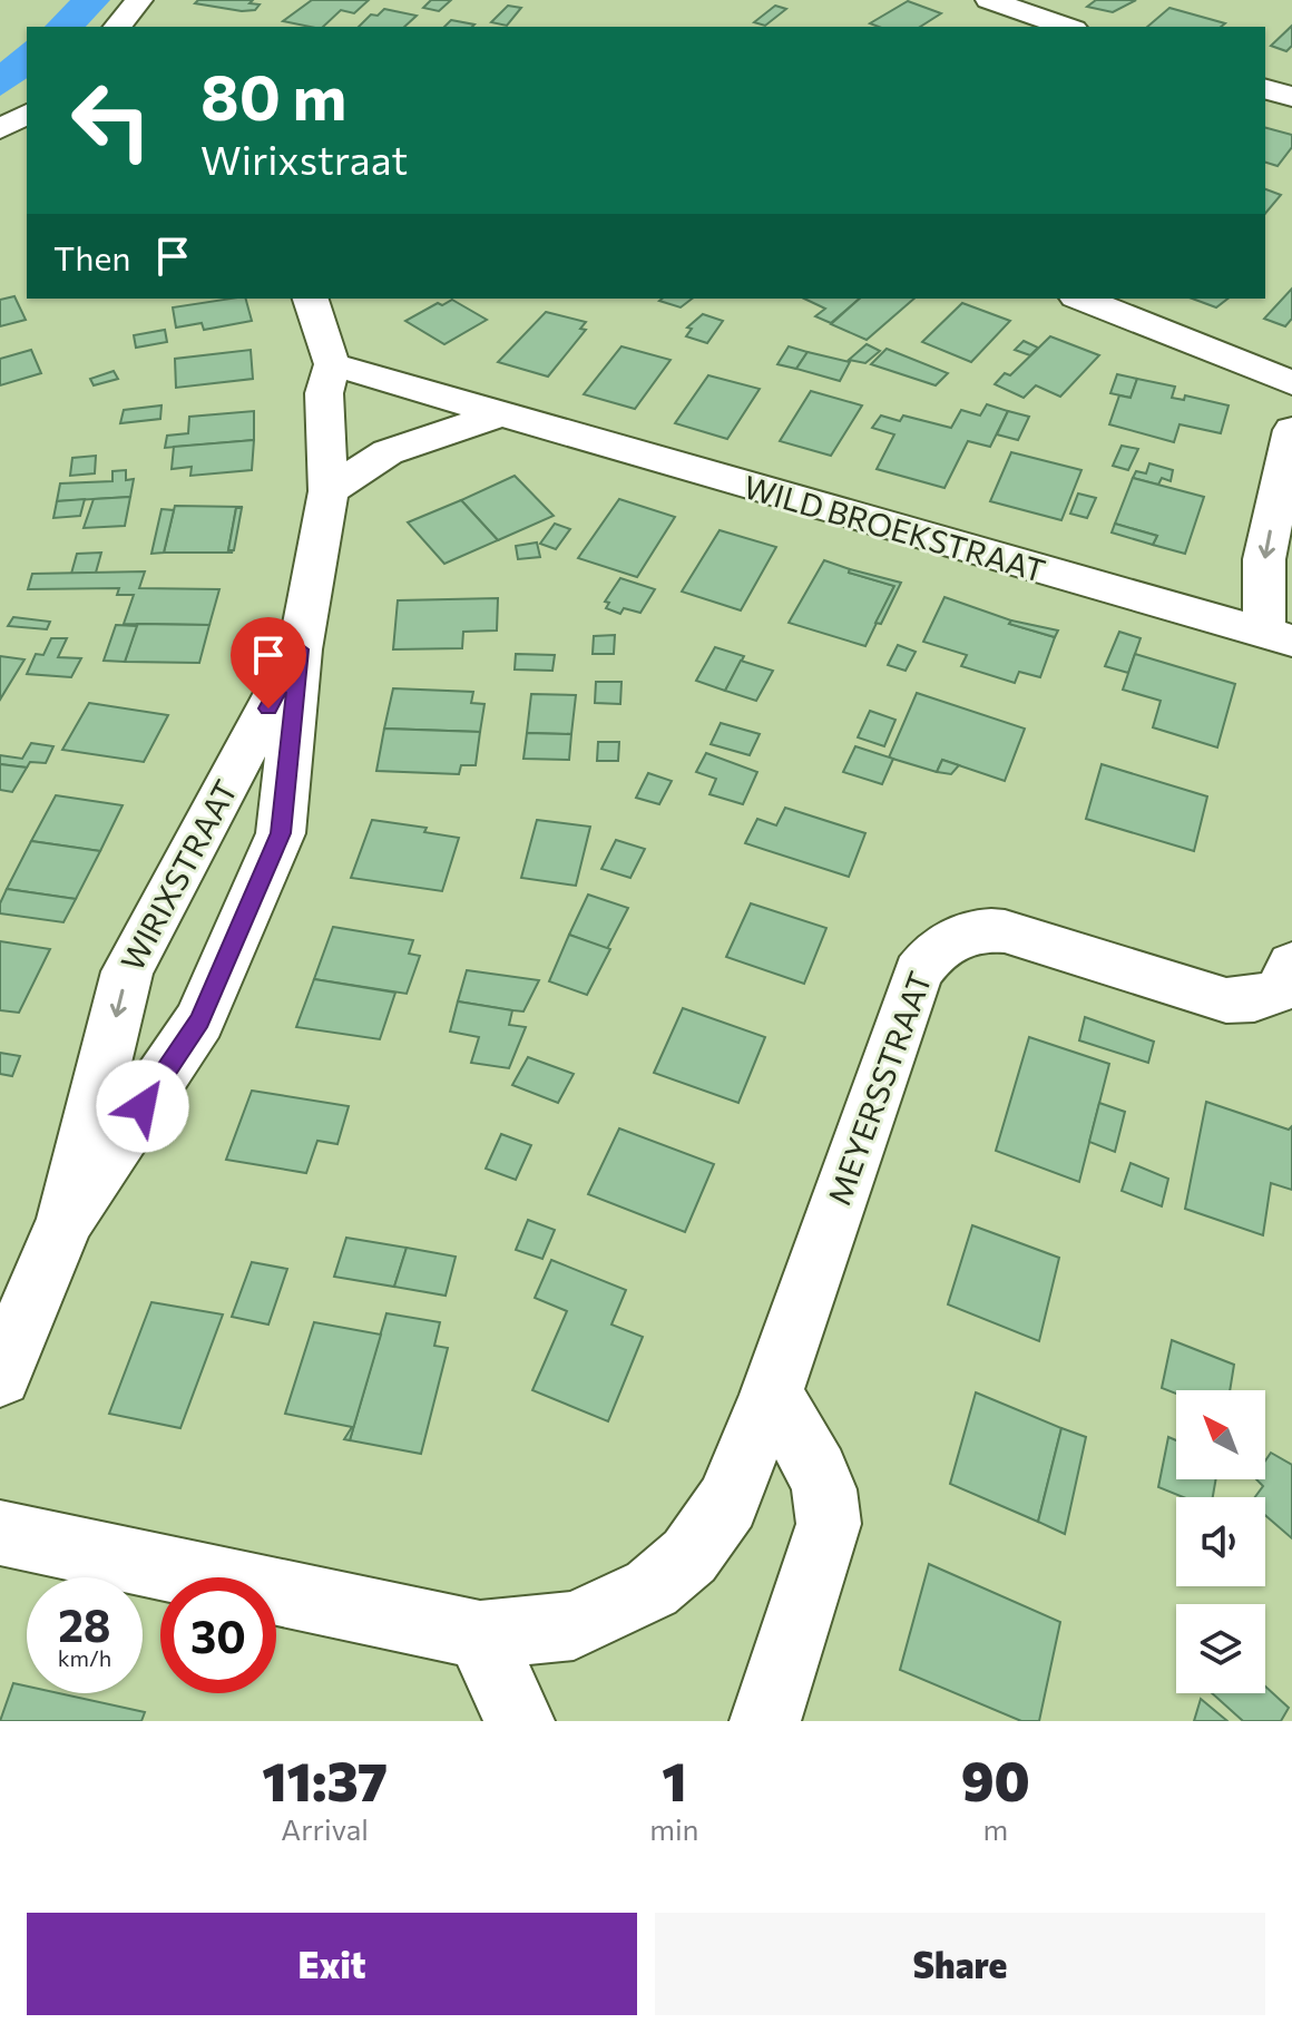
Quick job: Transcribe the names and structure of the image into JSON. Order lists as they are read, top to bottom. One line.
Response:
{"streets":{"street":["WILD BROEKSTRAAT","WIRIXSTRAAT","MEYERSSTRAAT"]},"crossings":[["WILD BROEKSTRAAT","WIRIXSTRAAT"]],"north":"top left","page":{"turn":["80 m","Wirixstraat"],"then":"Then","speed":"28 km/h","limit":"30","eta":["11:37","Arrival","1","min","90","m"],"buttons":["Exit","Share"]}}
